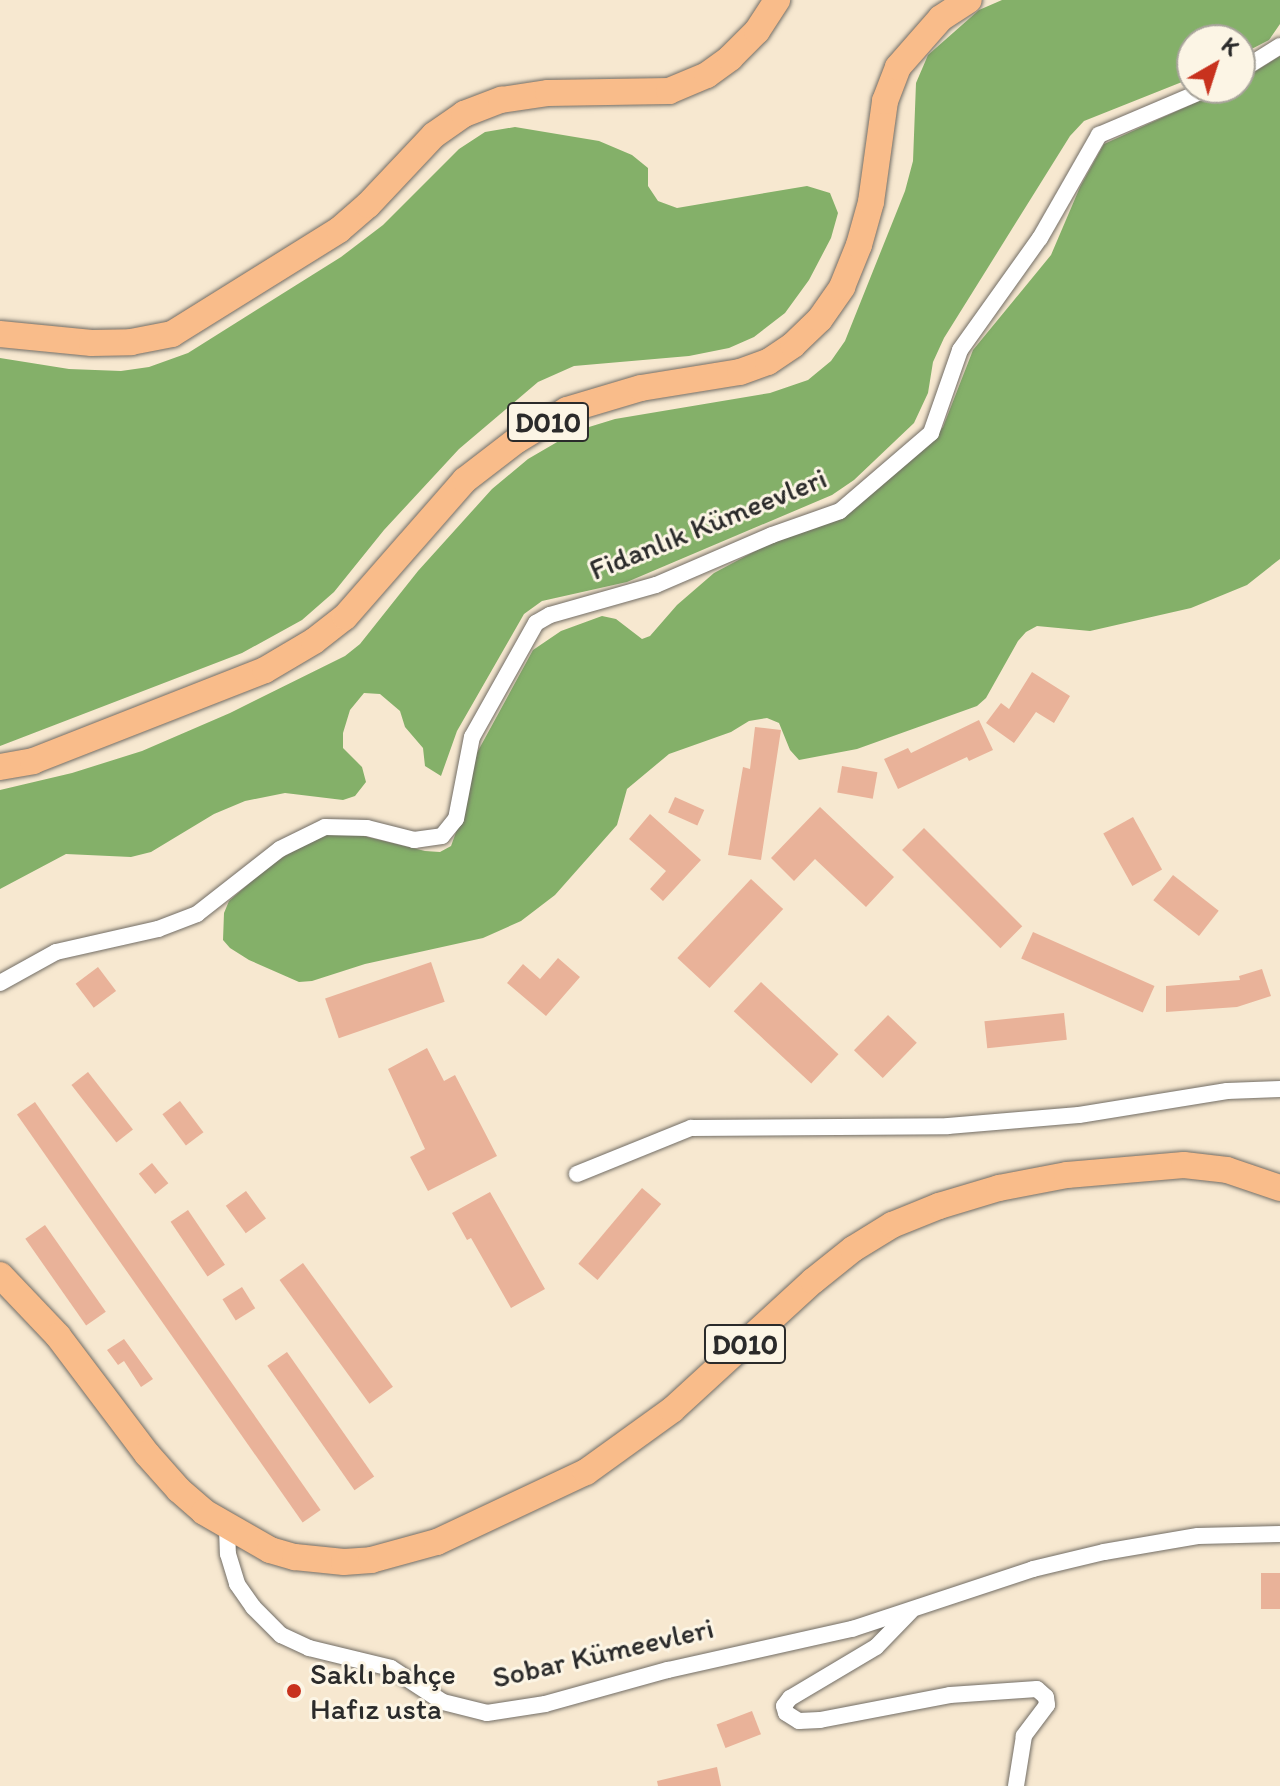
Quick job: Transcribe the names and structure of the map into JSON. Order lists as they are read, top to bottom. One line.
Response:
{"streets":{"main road":["D010"],"street":["Fidanlık Kümeevleri","Sobar Kümeevleri"]},"crossings":[["D010","Sobar Kümeevleri"]],"places":["Saklı bahçe Hafız usta"],"north":"top right"}
